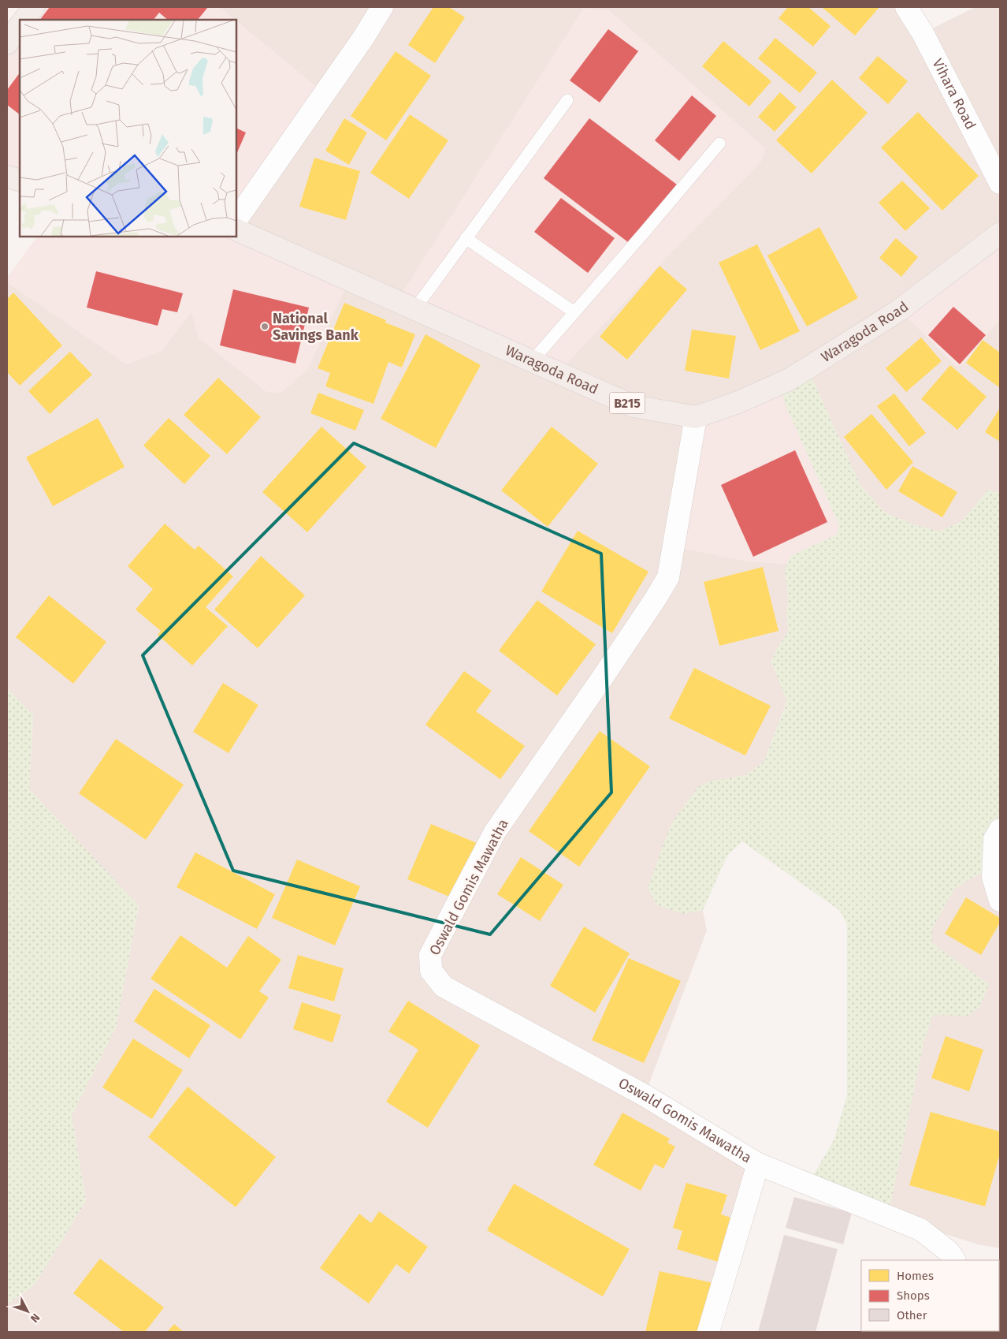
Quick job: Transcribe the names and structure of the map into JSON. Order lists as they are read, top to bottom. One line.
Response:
{"streets":{"main road":["Waragoda Road","B215"],"street":["Vihara Road","Oswald Gomis Mawatha"]},"crossings":[["Waragoda Road","Oswald Gomis Mawatha"]],"places":["National Savings Bank"],"legend":["Homes","Shops","Other"],"north":"bottom right"}
